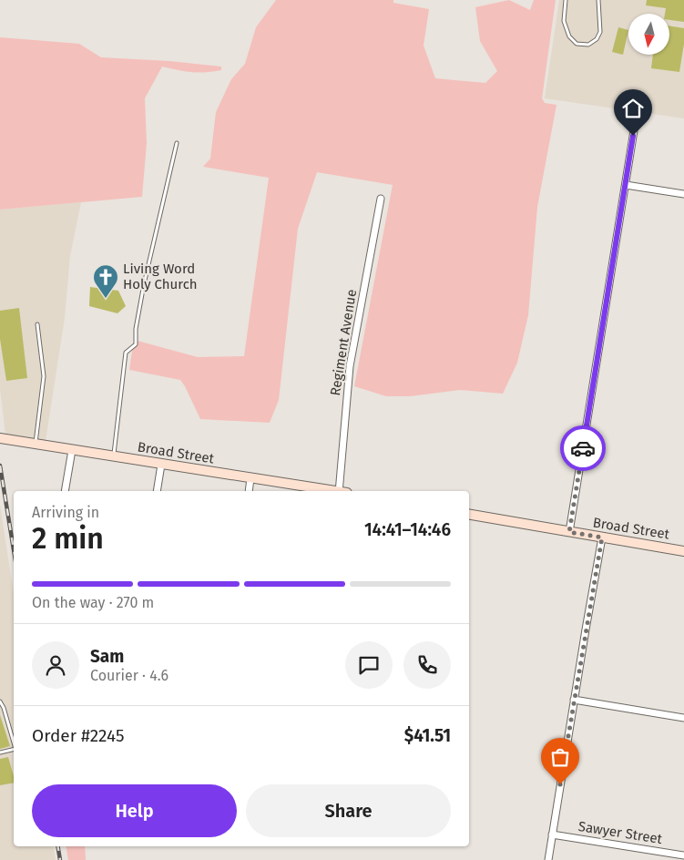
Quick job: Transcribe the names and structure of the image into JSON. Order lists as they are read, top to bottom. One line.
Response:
{"streets":{"street":["Regiment Avenue","Broad Street","Sawyer Street"]},"places":{"church":["Living Word Holy Church"]},"north":"bottom","page":{"heading":["2 min","Arriving in","14:41–14:46"],"panel":["Sam","Courier · 4.6","Order #2245","$41.51"],"bar":"On the way · 270 m","buttons":["Help","Share"]}}
